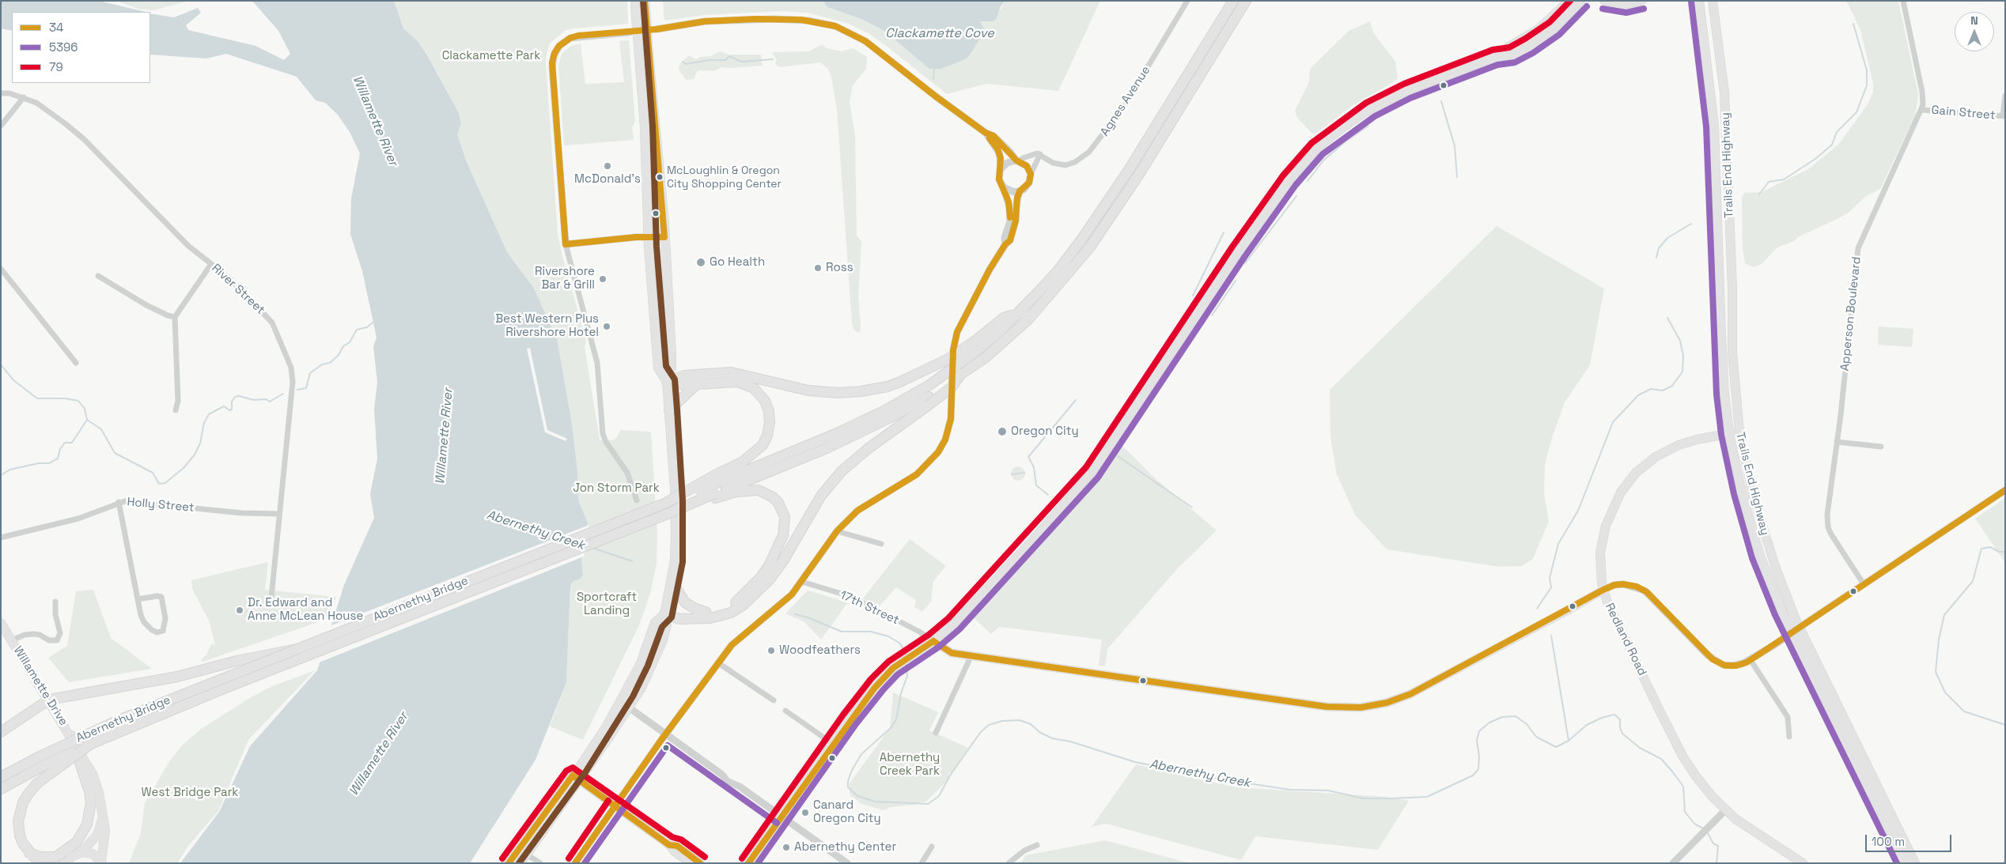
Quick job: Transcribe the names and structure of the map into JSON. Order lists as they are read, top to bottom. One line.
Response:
{"streets":{"highway":["Abernethy Bridge"],"main road":["Trails End Highway","Redland Road","Willamette Drive"],"street":["Agnes Avenue","Gain Street","River Street","Apperson Boulevard","Holly Street","17th Street"]},"crossings":[["Gain Street","Apperson Boulevard"],["Trails End Highway","Redland Road"],["River Street","Holly Street"]],"water":["Clackamette Cove","Willamette River","Abernethy Creek"],"parks":["Clackamette Park","Jon Storm Park","Sportcraft Landing","Abernethy Creek Park","West Bridge Park"],"places":["McDonald's","McLoughlin & Oregon City Shopping Center","Go Health","Ross","Rivershore Bar & Grill","Best Western Plus Rivershore Hotel","Oregon City","Dr. Edward and Anne McLean House","Woodfeathers","Canard Oregon City","Abernethy Center"],"lines":["transit line 34","transit line 79","transit line 5396"],"legend":["34","5396","79"],"scale_bar":"100 m","north":"top"}
